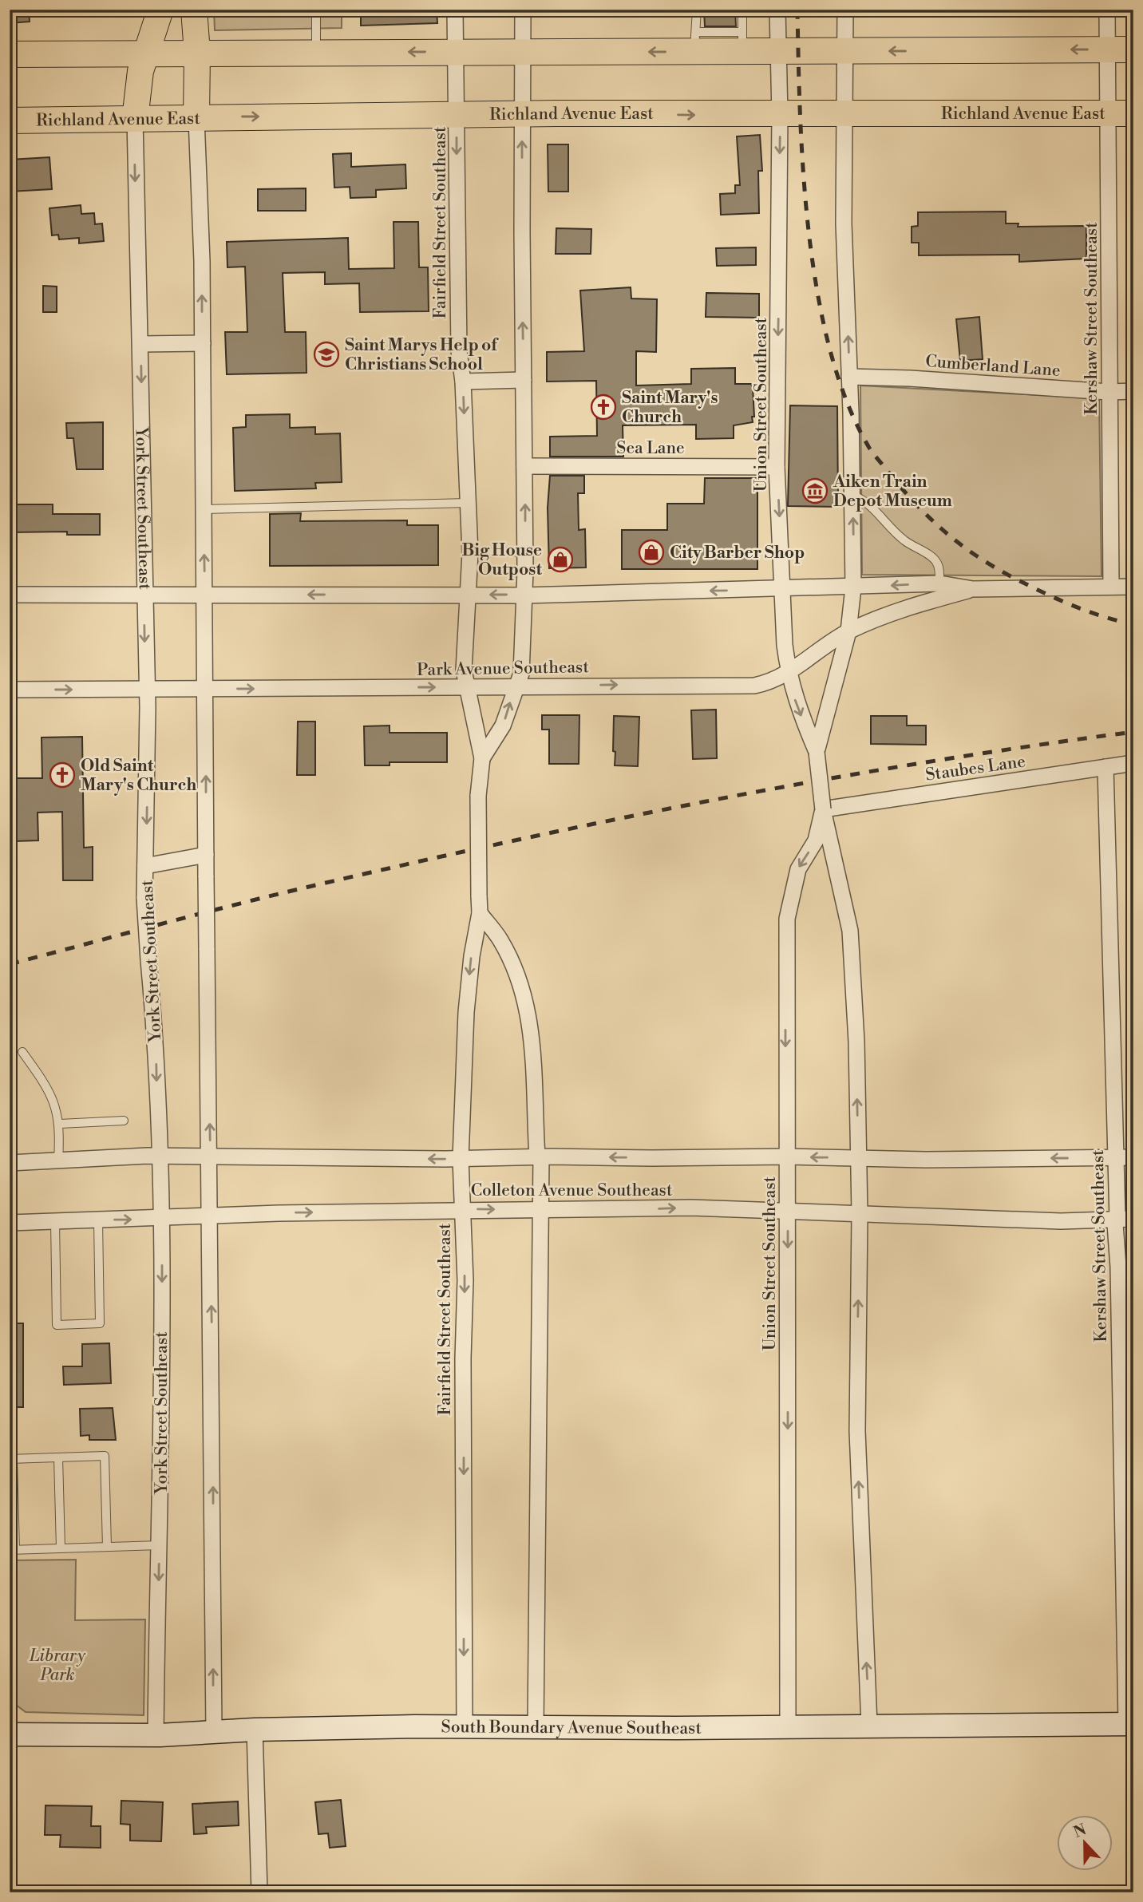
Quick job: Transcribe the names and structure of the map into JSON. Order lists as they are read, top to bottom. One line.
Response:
{"streets":{"main road":["Richland Avenue East","York Street Southeast"],"street":["Fairfield Street Southeast","Kershaw Street Southeast","Cumberland Lane","Union Street Southeast","Sea Lane","Park Avenue Southeast","Staubes Lane","Colleton Avenue Southeast","South Boundary Avenue Southeast"]},"crossings":[["Richland Avenue East","Fairfield Street Southeast"],["Richland Avenue East","Kershaw Street Southeast"],["Richland Avenue East","Union Street Southeast"],["Richland Avenue East","York Street Southeast"],["Fairfield Street Southeast","Sea Lane"],["Fairfield Street Southeast","Park Avenue Southeast"],["Fairfield Street Southeast","Colleton Avenue Southeast"],["Fairfield Street Southeast","South Boundary Avenue Southeast"],["Kershaw Street Southeast","Cumberland Lane"],["Kershaw Street Southeast","Park Avenue Southeast"],["Kershaw Street Southeast","Staubes Lane"],["Kershaw Street Southeast","Colleton Avenue Southeast"],["Kershaw Street Southeast","South Boundary Avenue Southeast"],["Cumberland Lane","Union Street Southeast"],["Union Street Southeast","Sea Lane"],["Union Street Southeast","Park Avenue Southeast"],["Union Street Southeast","Staubes Lane"],["Union Street Southeast","Colleton Avenue Southeast"],["Union Street Southeast","South Boundary Avenue Southeast"],["York Street Southeast","Park Avenue Southeast"],["York Street Southeast","Colleton Avenue Southeast"],["York Street Southeast","South Boundary Avenue Southeast"]],"one_way":["York Street Southeast"],"parks":["Library Park"],"places":{"school or university":["Saint Marys Help of Christians School"],"church":["Saint Mary's Church","Old Saint Mary's Church"],"museum":["Aiken Train Depot Museum"],"shop":["City Barber Shop","Big House Outpost"]},"north":"top"}
